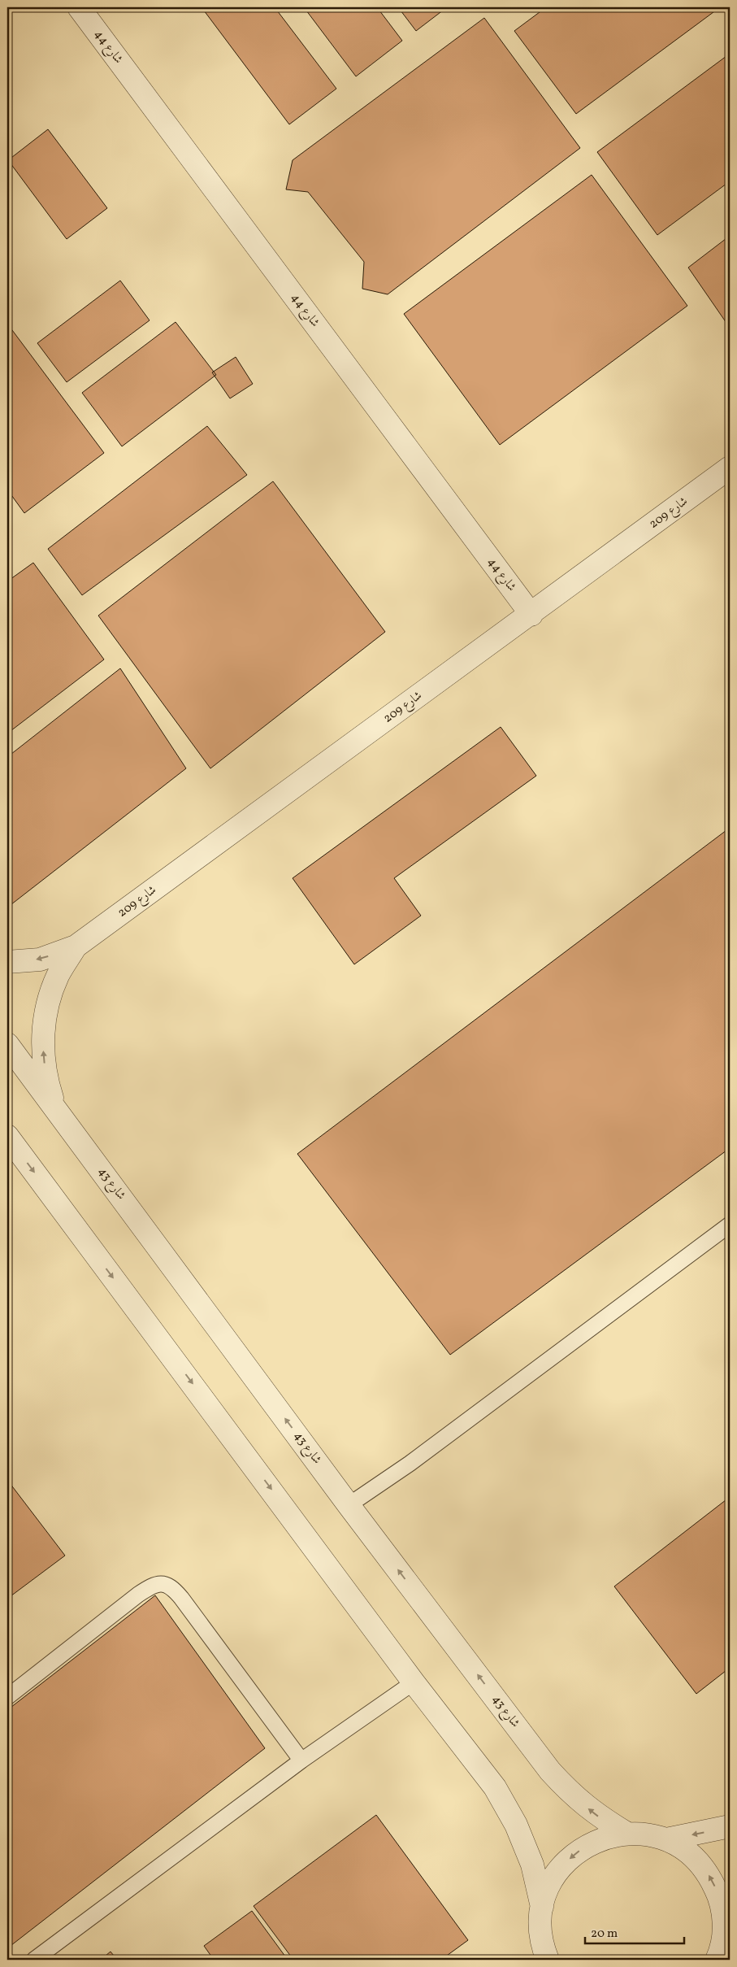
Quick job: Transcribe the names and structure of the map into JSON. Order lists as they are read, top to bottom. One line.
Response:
{"streets":{"street":["شارع 44","شارع 209","شارع 43"]},"crossings":[["شارع 44","شارع 209"],["شارع 209","شارع 43"]],"scale_bar":"20 m"}
